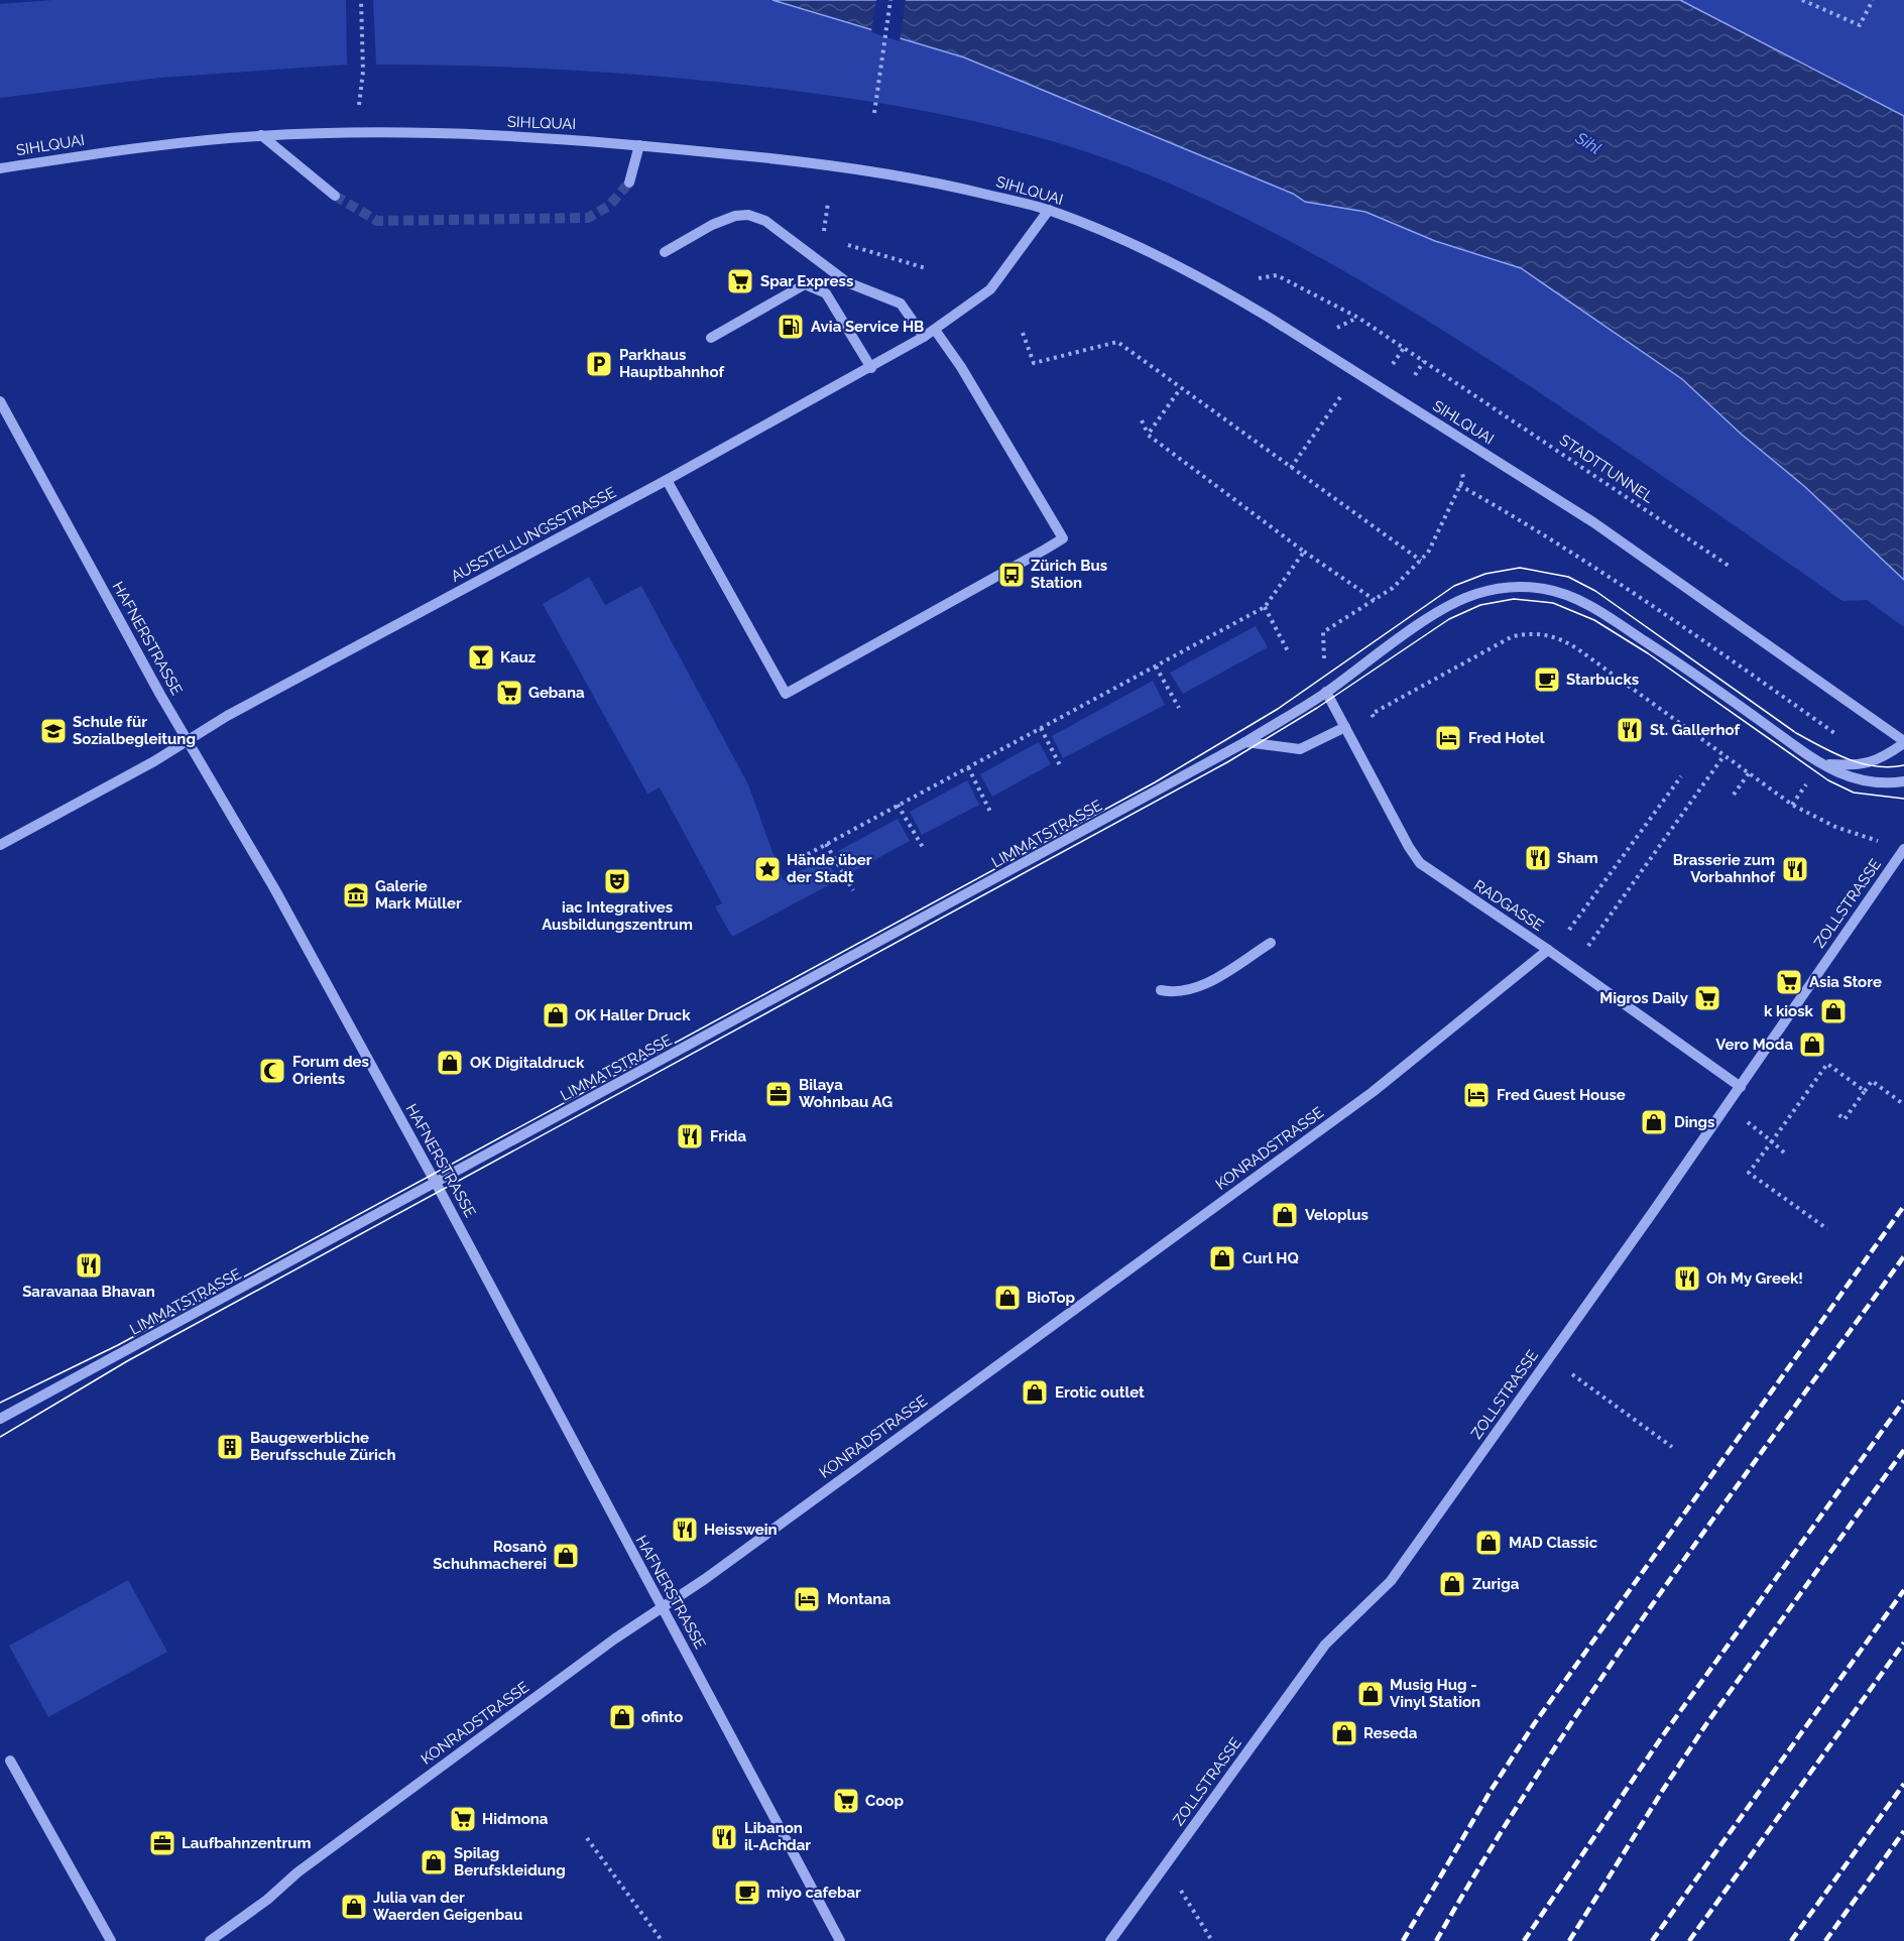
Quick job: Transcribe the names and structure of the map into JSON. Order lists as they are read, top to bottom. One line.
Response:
{"streets":{"street":["SIHLQUAI","AUSSTELLUNGSSTRASSE","HAFNERSTRASSE","LIMMATSTRASSE","ZOLLSTRASSE","RADGASSE","KONRADSTRASSE"],"path":["STADTTUNNEL"]},"crossings":[["SIHLQUAI","AUSSTELLUNGSSTRASSE"],["AUSSTELLUNGSSTRASSE","HAFNERSTRASSE"],["HAFNERSTRASSE","LIMMATSTRASSE"],["HAFNERSTRASSE","KONRADSTRASSE"],["LIMMATSTRASSE","RADGASSE"],["ZOLLSTRASSE","RADGASSE"],["RADGASSE","KONRADSTRASSE"]],"water":["Sihl"],"places":{"supermarket":["Spar Express","Gebana","Asia Store","Migros Daily","Coop","Hidmona"],"fuel station":["Avia Service HB"],"parking":["Parkhaus Hauptbahnhof"],"bus stop":["Zürich Bus Station"],"bar":["Kauz"],"cafe":["Starbucks","miyo cafebar"],"restaurant":["St. Gallerhof","Sham","Brasserie zum Vorbahnhof","Frida","Saravanaa Bhavan","Oh My Greek!","Heisswein","Libanon il-Achdar"],"school or university":["Schule für Sozialbegleitung"],"hotel":["Fred Hotel","Fred Guest House","Montana"],"place":["Hände über der Stadt"],"theatre":["iac Integratives Ausbildungszentrum"],"museum":["Galerie Mark Müller"],"shop":["k kiosk","OK Haller Druck","Vero Moda","OK Digitaldruck","Dings","Veloplus","Curl HQ","BioTop","Erotic outlet","MAD Classic","Rosanò Schuhmacherei","Zuriga","Musig Hug - Vinyl Station","ofinto","Reseda","Spilag Berufskleidung","Julia van der Waerden Geigenbau"],"mosque":["Forum des Orients"],"office":["Bilaya Wohnbau AG","Laufbahnzentrum"],"building":["Baugewerbliche Berufsschule Zürich"]}}
